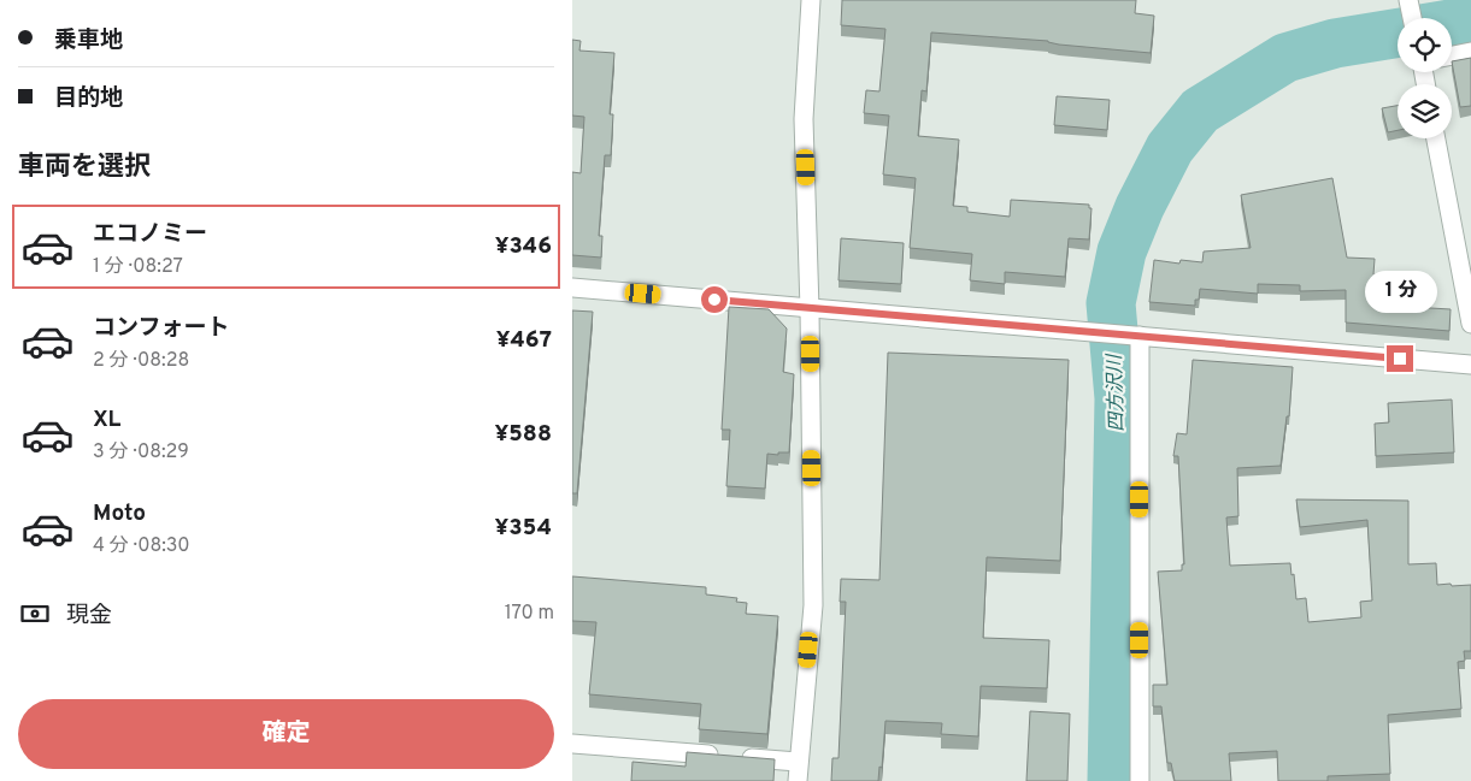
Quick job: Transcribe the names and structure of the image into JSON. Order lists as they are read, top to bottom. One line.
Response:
{"water":["四方沢川"],"page":{"banner":["乗車地","目的地"],"heading":"車両を選択","list":[{"name":"エコノミー","note":"1 分 · 08:27","value":"¥346"},{"name":"コンフォート","note":"2 分 · 08:28","value":"¥467"},{"name":"XL","note":"3 分 · 08:29","value":"¥588"},{"name":"Moto","note":"4 分 · 08:30","value":"¥354"}],"bubble":"1 分","pay":["現金","170 m"],"buttons":"確定"}}
